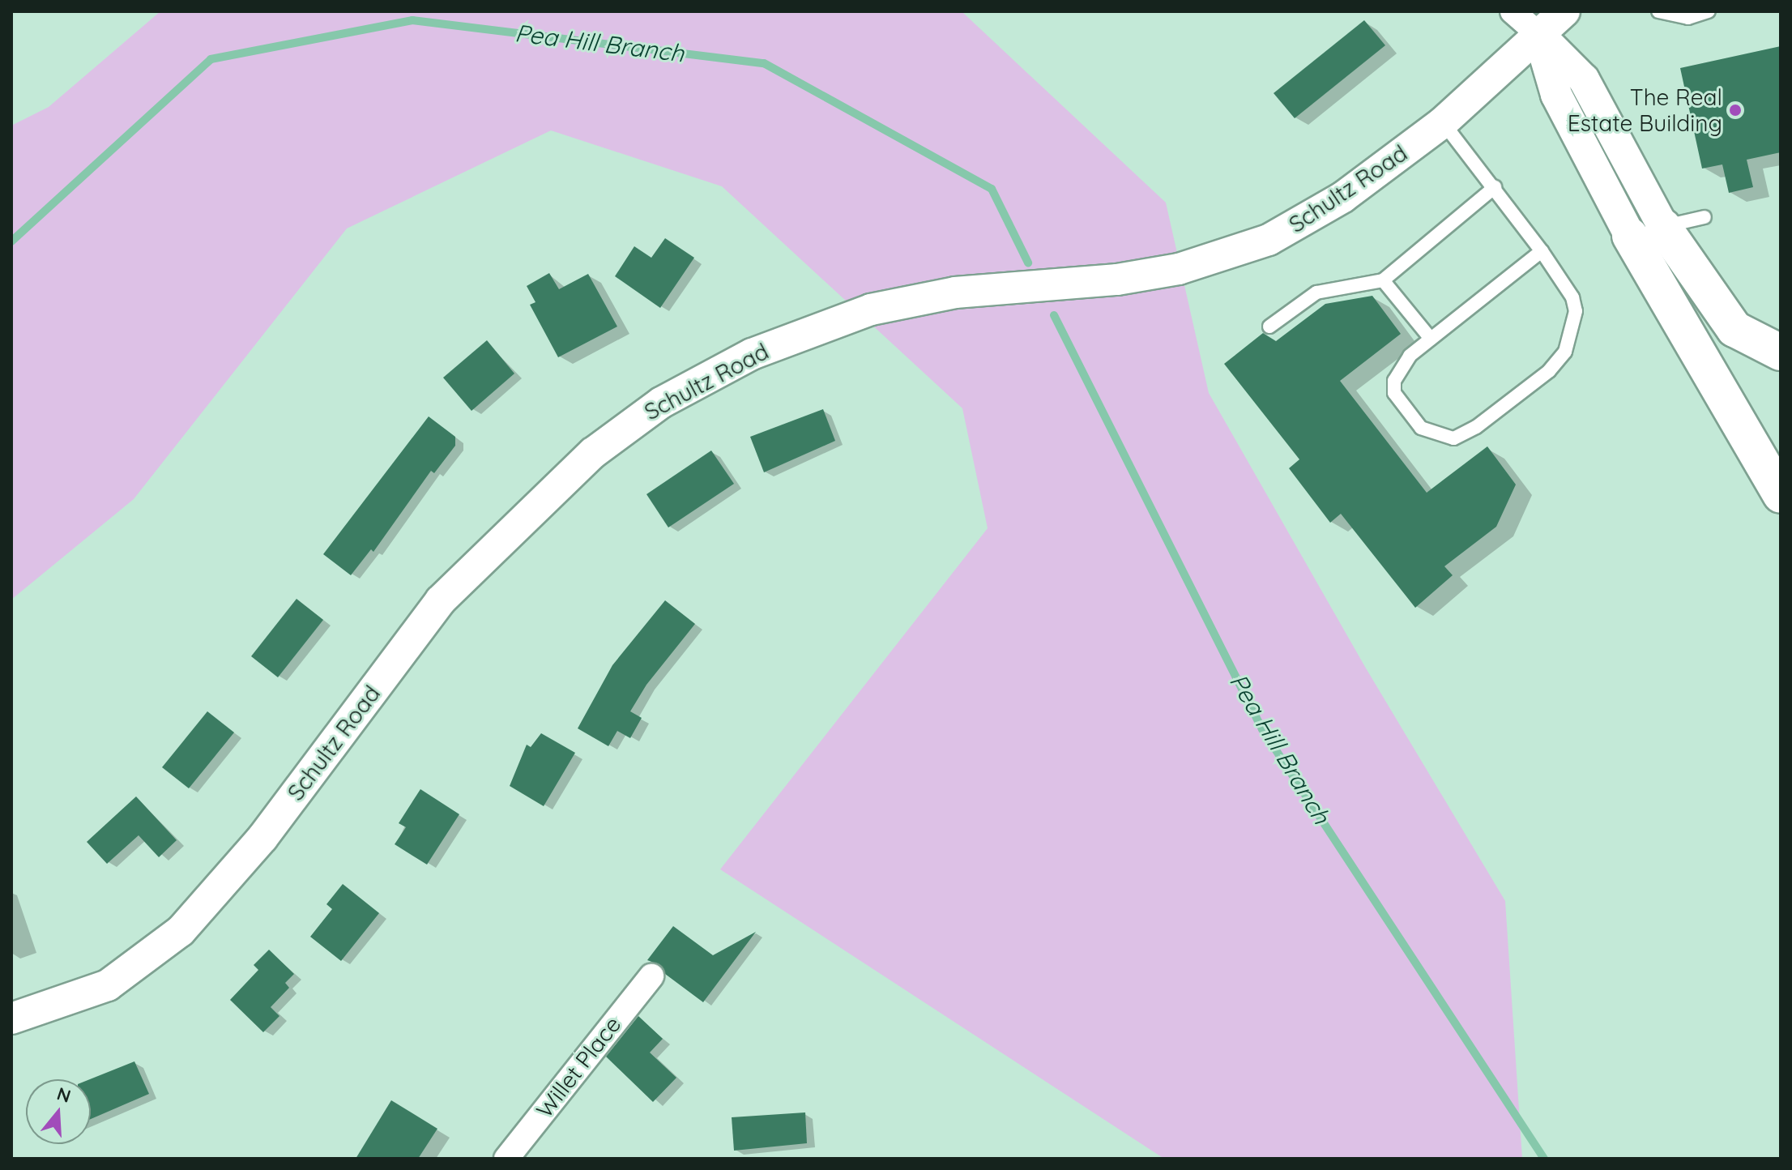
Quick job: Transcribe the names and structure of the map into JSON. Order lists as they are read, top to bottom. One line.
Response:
{"streets":{"street":["Schultz Road","Willet Place"]},"water":["Pea Hill Branch"],"places":["The Real Estate Building"],"north":"top"}
